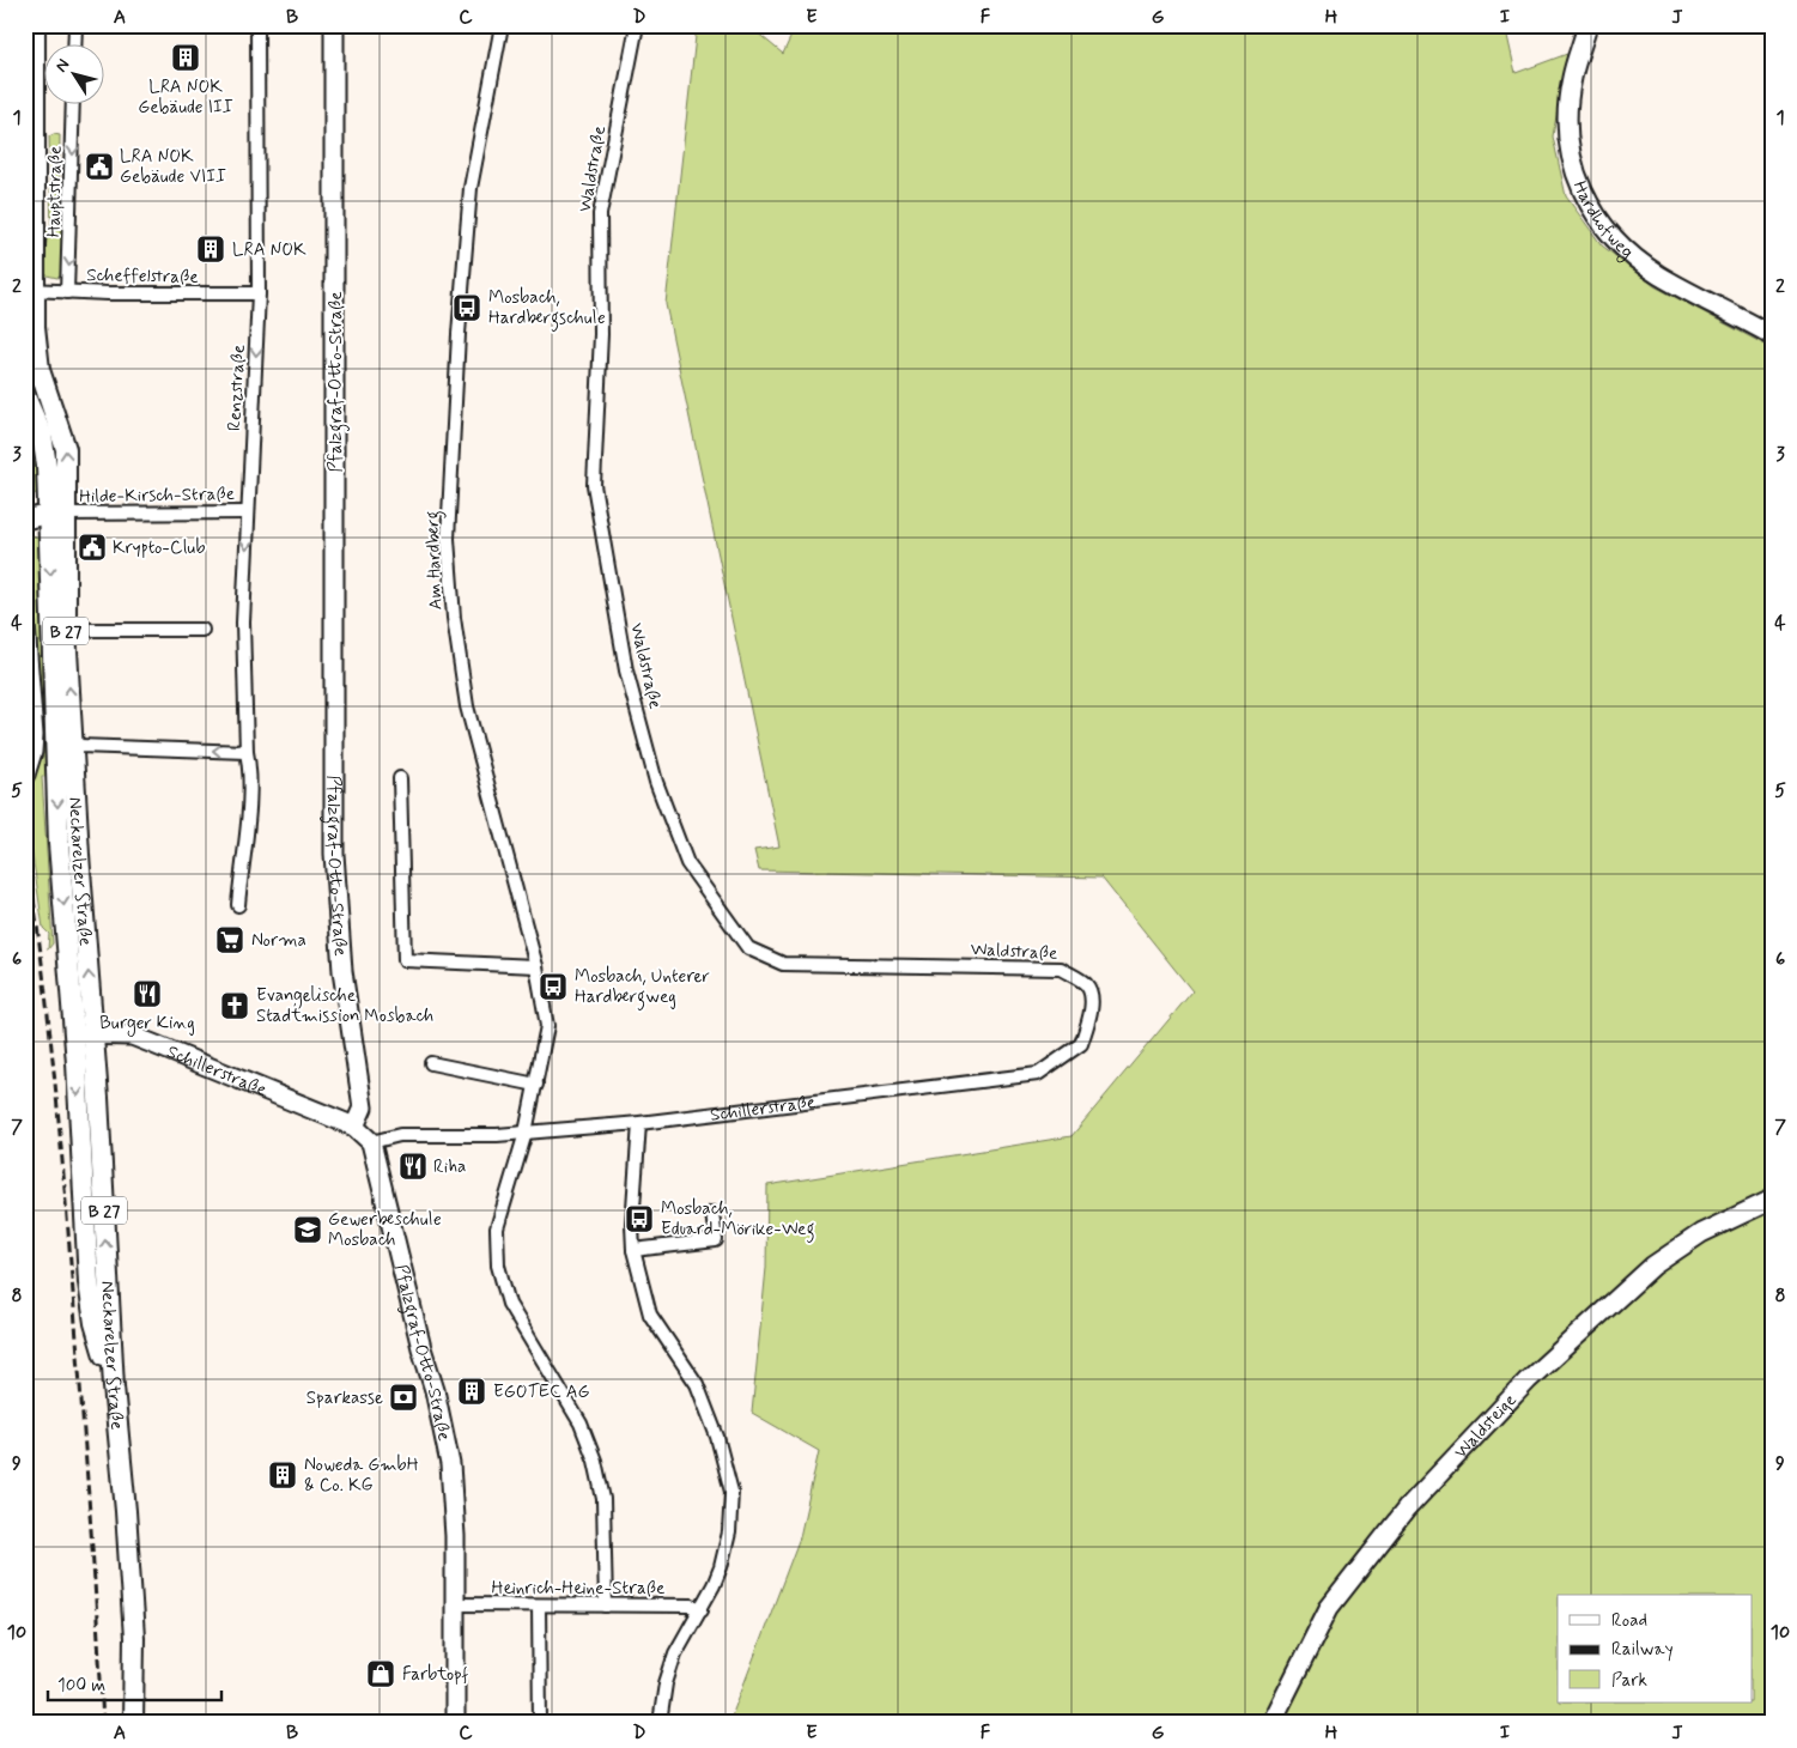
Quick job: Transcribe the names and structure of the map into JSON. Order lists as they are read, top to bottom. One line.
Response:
{"streets":{"main road":["B 27","Neckarelzer Straße"],"street":["Waldstraße","Hauptstraße","Hardhofweg","Scheffelstraße","Pfalzgraf-Otto-Straße","Renzstraße","Hilde-Kirsch-Straße","Am Hardberg","Schillerstraße","Waldsteige","Heinrich-Heine-Straße"]},"crossings":[["Waldstraße","Schillerstraße"],["Hauptstraße","Scheffelstraße"],["Scheffelstraße","Renzstraße"],["Scheffelstraße","Neckarelzer Straße"],["Pfalzgraf-Otto-Straße","Schillerstraße"],["Pfalzgraf-Otto-Straße","Heinrich-Heine-Straße"],["Renzstraße","Hilde-Kirsch-Straße"],["Hilde-Kirsch-Straße","B 27"],["Hilde-Kirsch-Straße","Neckarelzer Straße"],["Am Hardberg","Schillerstraße"],["Am Hardberg","Heinrich-Heine-Straße"],["B 27","Neckarelzer Straße"],["B 27","Schillerstraße"],["Neckarelzer Straße","Schillerstraße"]],"one_way":["Hauptstraße","Renzstraße"],"places":{"building":["LRA NOK Gebäude III","LRA NOK","EGOTEC AG","Noweda GmbH & Co. KG"],"public building":["LRA NOK Gebäude VIII","Krypto-Club"],"bus stop":["Mosbach, Hardbergschule","Mosbach, Unterer Hardbergweg","Mosbach, Eduard-Mörike-Weg"],"supermarket":["Norma"],"restaurant":["Burger King","Riha"],"church":["Evangelische Stadtmission Mosbach"],"school or university":["Gewerbeschule Mosbach"],"bank":["Sparkasse"],"shop":["Farbtopf"]},"legend":["Road","Railway","Park"],"scale_bar":"100 m","north":"top left","grid":{"columns":["A","B","C","D","E","F","G","H","I","J"],"rows":["1","2","3","4","5","6","7","8","9","10"]}}
